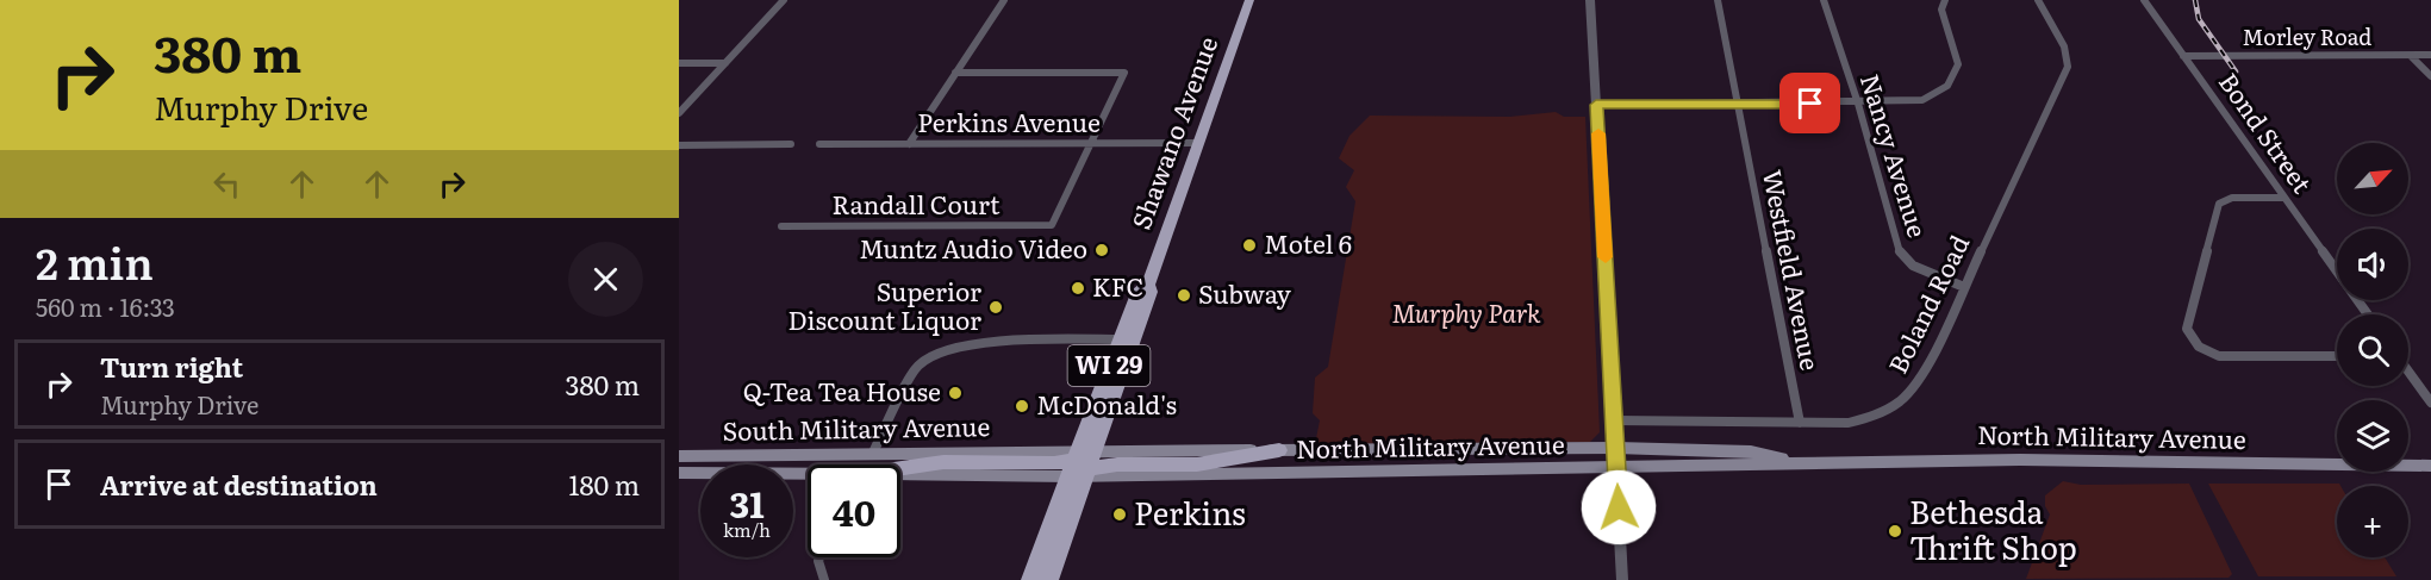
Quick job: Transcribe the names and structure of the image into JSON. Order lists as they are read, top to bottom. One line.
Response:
{"streets":{"main road":["Shawano Avenue","WI 29","South Military Avenue","North Military Avenue"],"street":["Morley Road","Perkins Avenue","Bond Street","Nancy Avenue","Randall Court","Westfield Avenue","Boland Road"]},"crossings":[["Morley Road","Bond Street"],["Perkins Avenue","Shawano Avenue"],["Perkins Avenue","Randall Court"],["Shawano Avenue","South Military Avenue"],["Shawano Avenue","North Military Avenue"],["Nancy Avenue","Boland Road"],["Westfield Avenue","Boland Road"],["South Military Avenue","North Military Avenue"]],"parks":["Murphy Park"],"places":["Motel 6","Muntz Audio Video","KFC","Subway","Superior Discount Liquor","Q-Tea Tea House","McDonald's","Perkins","Bethesda Thrift Shop"],"north":"top right","page":{"turn":["380 m","Murphy Drive"],"map_buttons":"+","heading":["2 min","560 m · 16:33"],"list":[{"name":"Turn right","note":"Murphy Drive","value":"380 m"},{"name":"Arrive at destination","value":"180 m"}],"speed":"31 km/h","limit":"40"}}
